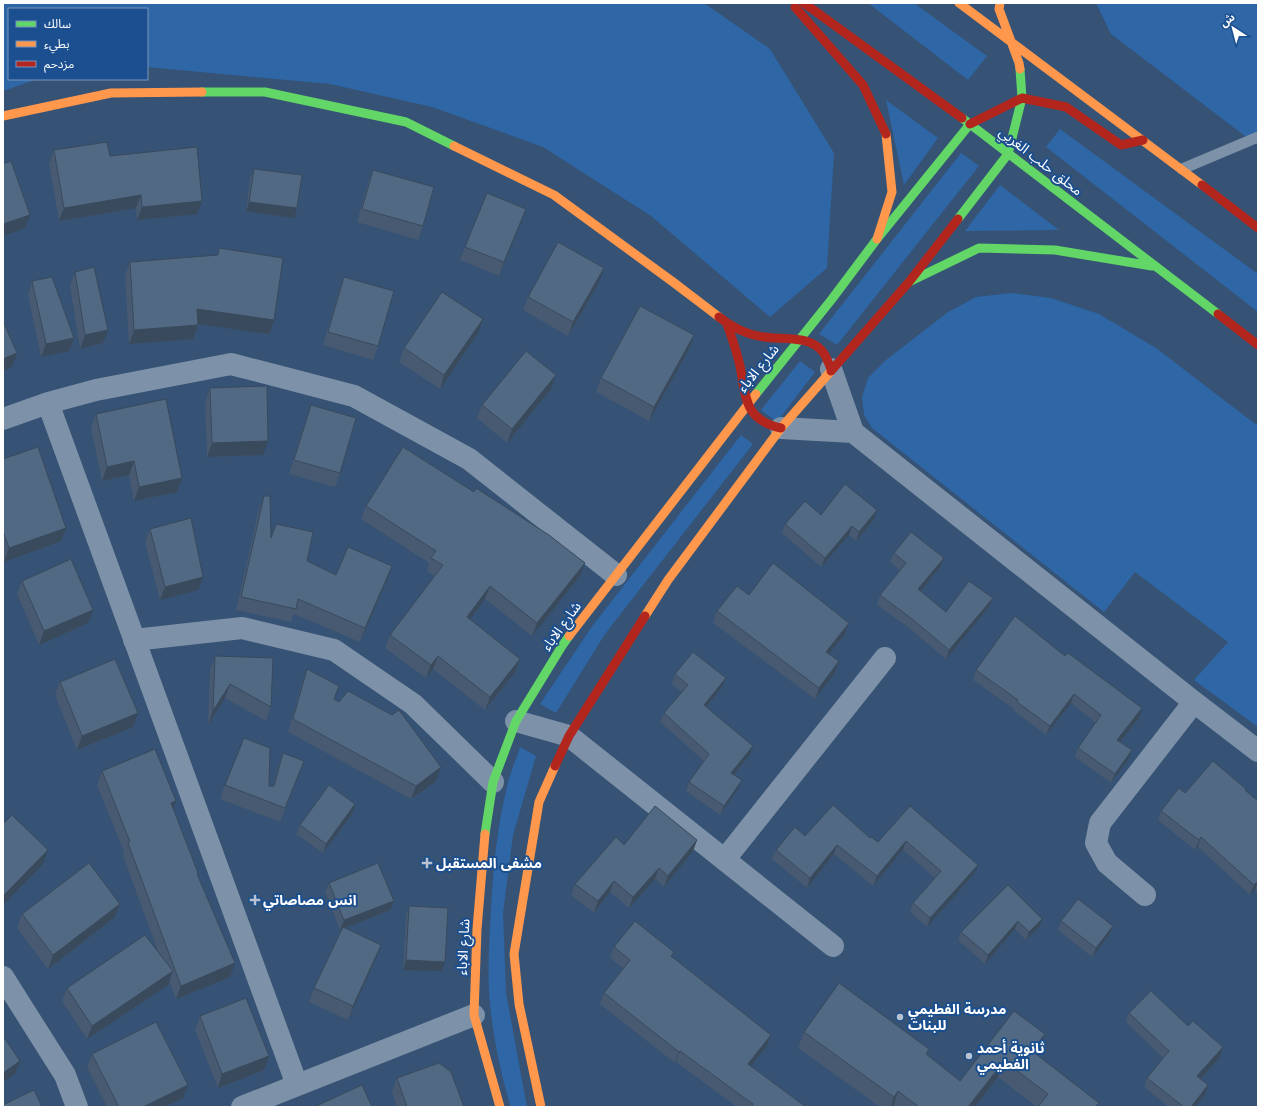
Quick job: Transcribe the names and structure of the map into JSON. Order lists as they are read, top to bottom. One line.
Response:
{"streets":{"main road":["محلق حلب الغربي","شارع الاباء"]},"crossings":[["محلق حلب الغربي","شارع الاباء"]],"places":{"health":["مشفى المستقبل","انس مصاصاتي"],"other":["مدرسة الفطيمي للبنات","ثانوية أحمد الفطيمي"]},"legend":["سالك","بطيء","مزدحم"],"north":"top left"}
